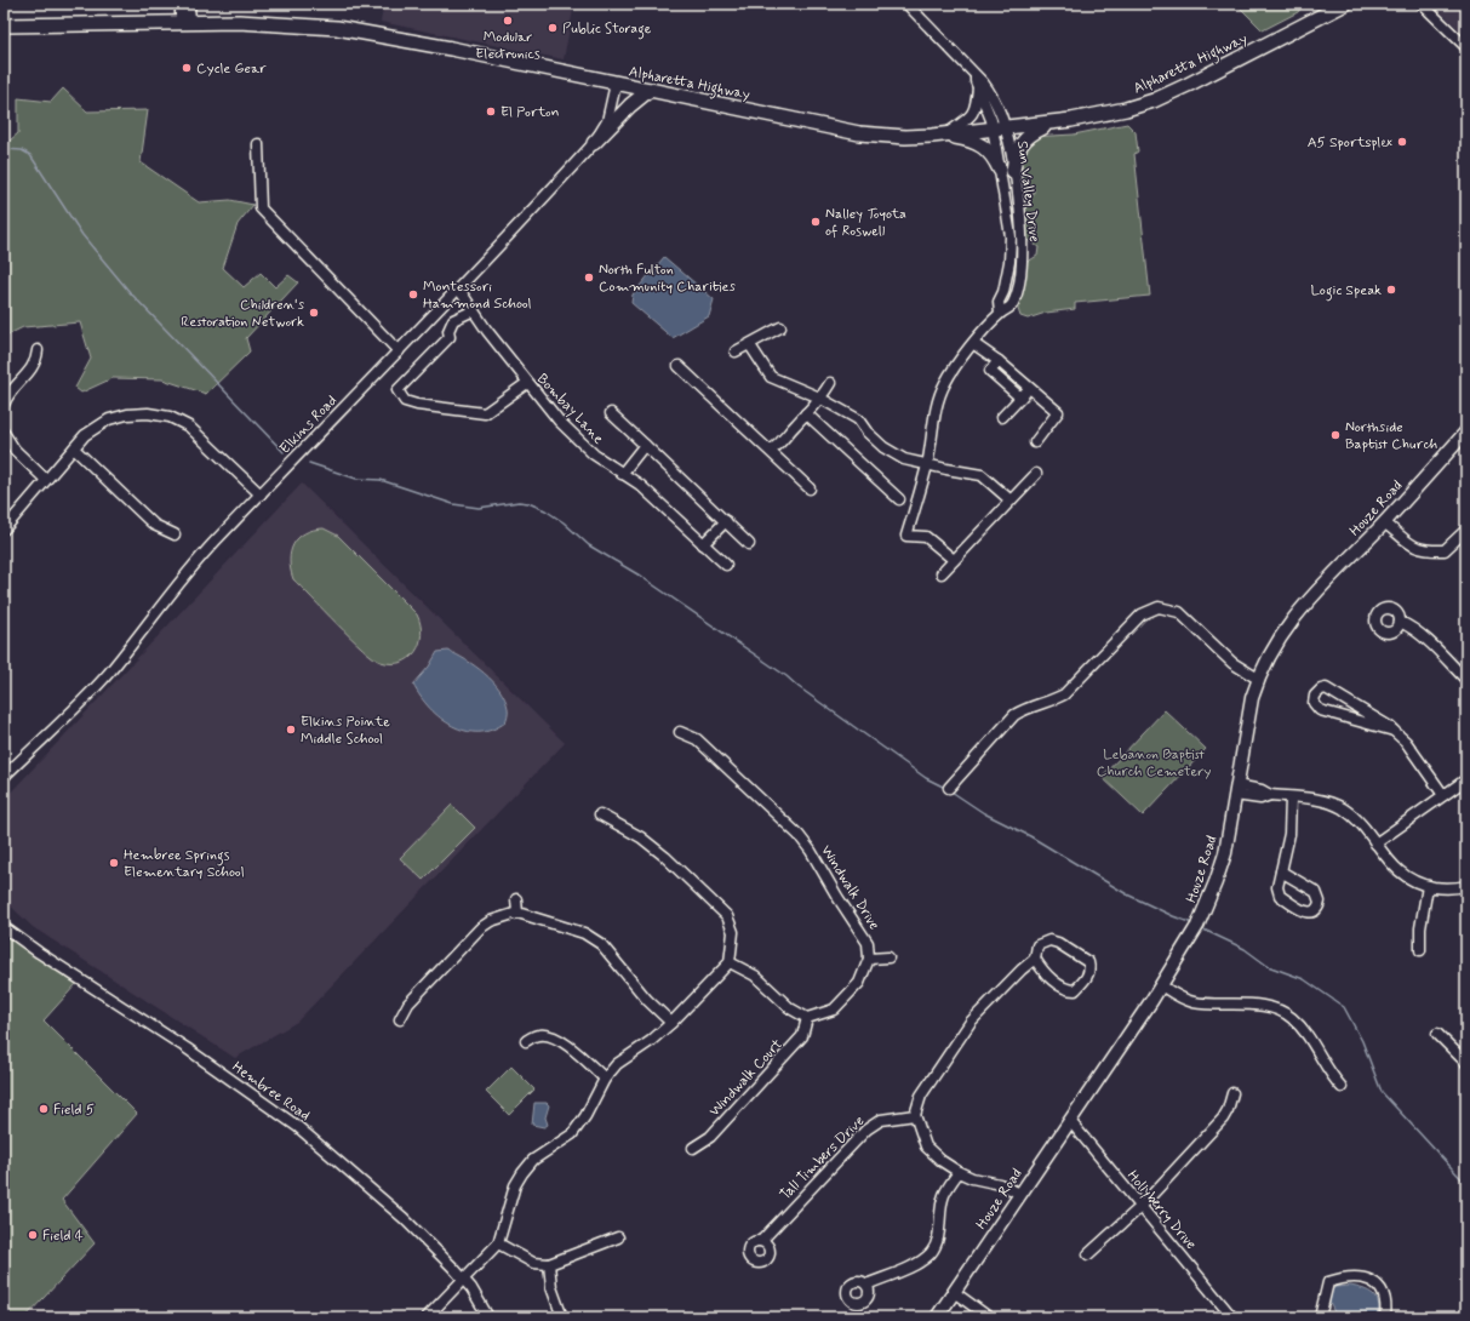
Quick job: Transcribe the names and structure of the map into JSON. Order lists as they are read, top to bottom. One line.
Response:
{"streets":{"highway":["Alpharetta Highway"],"main road":["Houze Road"],"street":["Sun Valley Drive","Bombay Lane","Elkins Road","Windwalk Drive","Windwalk Court","Hembree Road","Tall Timbers Drive","Hollyberry Drive"]},"crossings":[["Alpharetta Highway","Sun Valley Drive"],["Alpharetta Highway","Elkins Road"],["Bombay Lane","Elkins Road"],["Houze Road","Hollyberry Drive"]],"parks":["Lebanon Baptist Church Cemetery"],"places":["Modular Electronics","Public Storage","Cycle Gear","El Porton","A5 Sportsplex","Nalley Toyota of Roswell","North Fulton Community Charities","Logic Speak","Montessori Hammond School","Children's Restoration Network","Northside Baptist Church","Elkins Pointe Middle School","Hembree Springs Elementary School","Field 5","Field 4"]}
